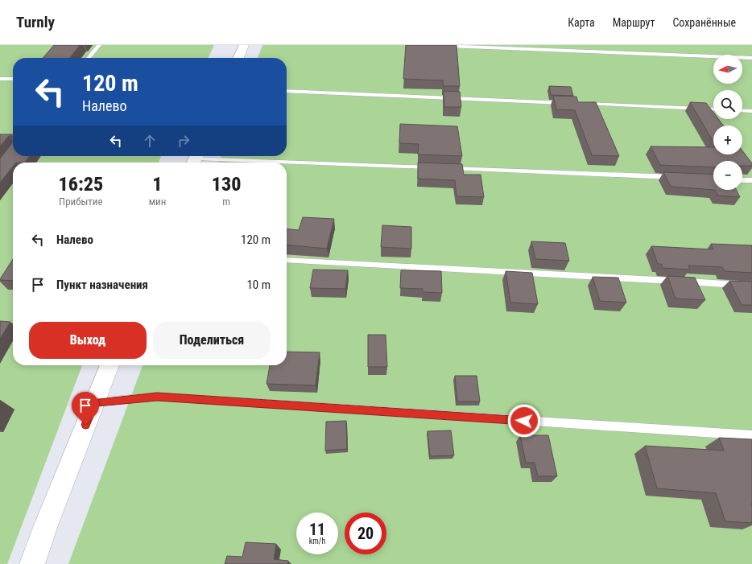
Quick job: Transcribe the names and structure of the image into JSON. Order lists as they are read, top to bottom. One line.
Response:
{"north":"left","page":{"header":"Turnly","nav":["Карта","Маршрут","Сохранённые"],"map_buttons":["+","−"],"turn":["120 m","Налево"],"eta":["16:25","Прибытие","1","мин","130","m"],"list":[{"name":"Налево","value":"120 m"},{"name":"Пункт назначения","value":"10 m"}],"buttons":["Выход","Поделиться"],"speed":"11 km/h","limit":"20"}}
